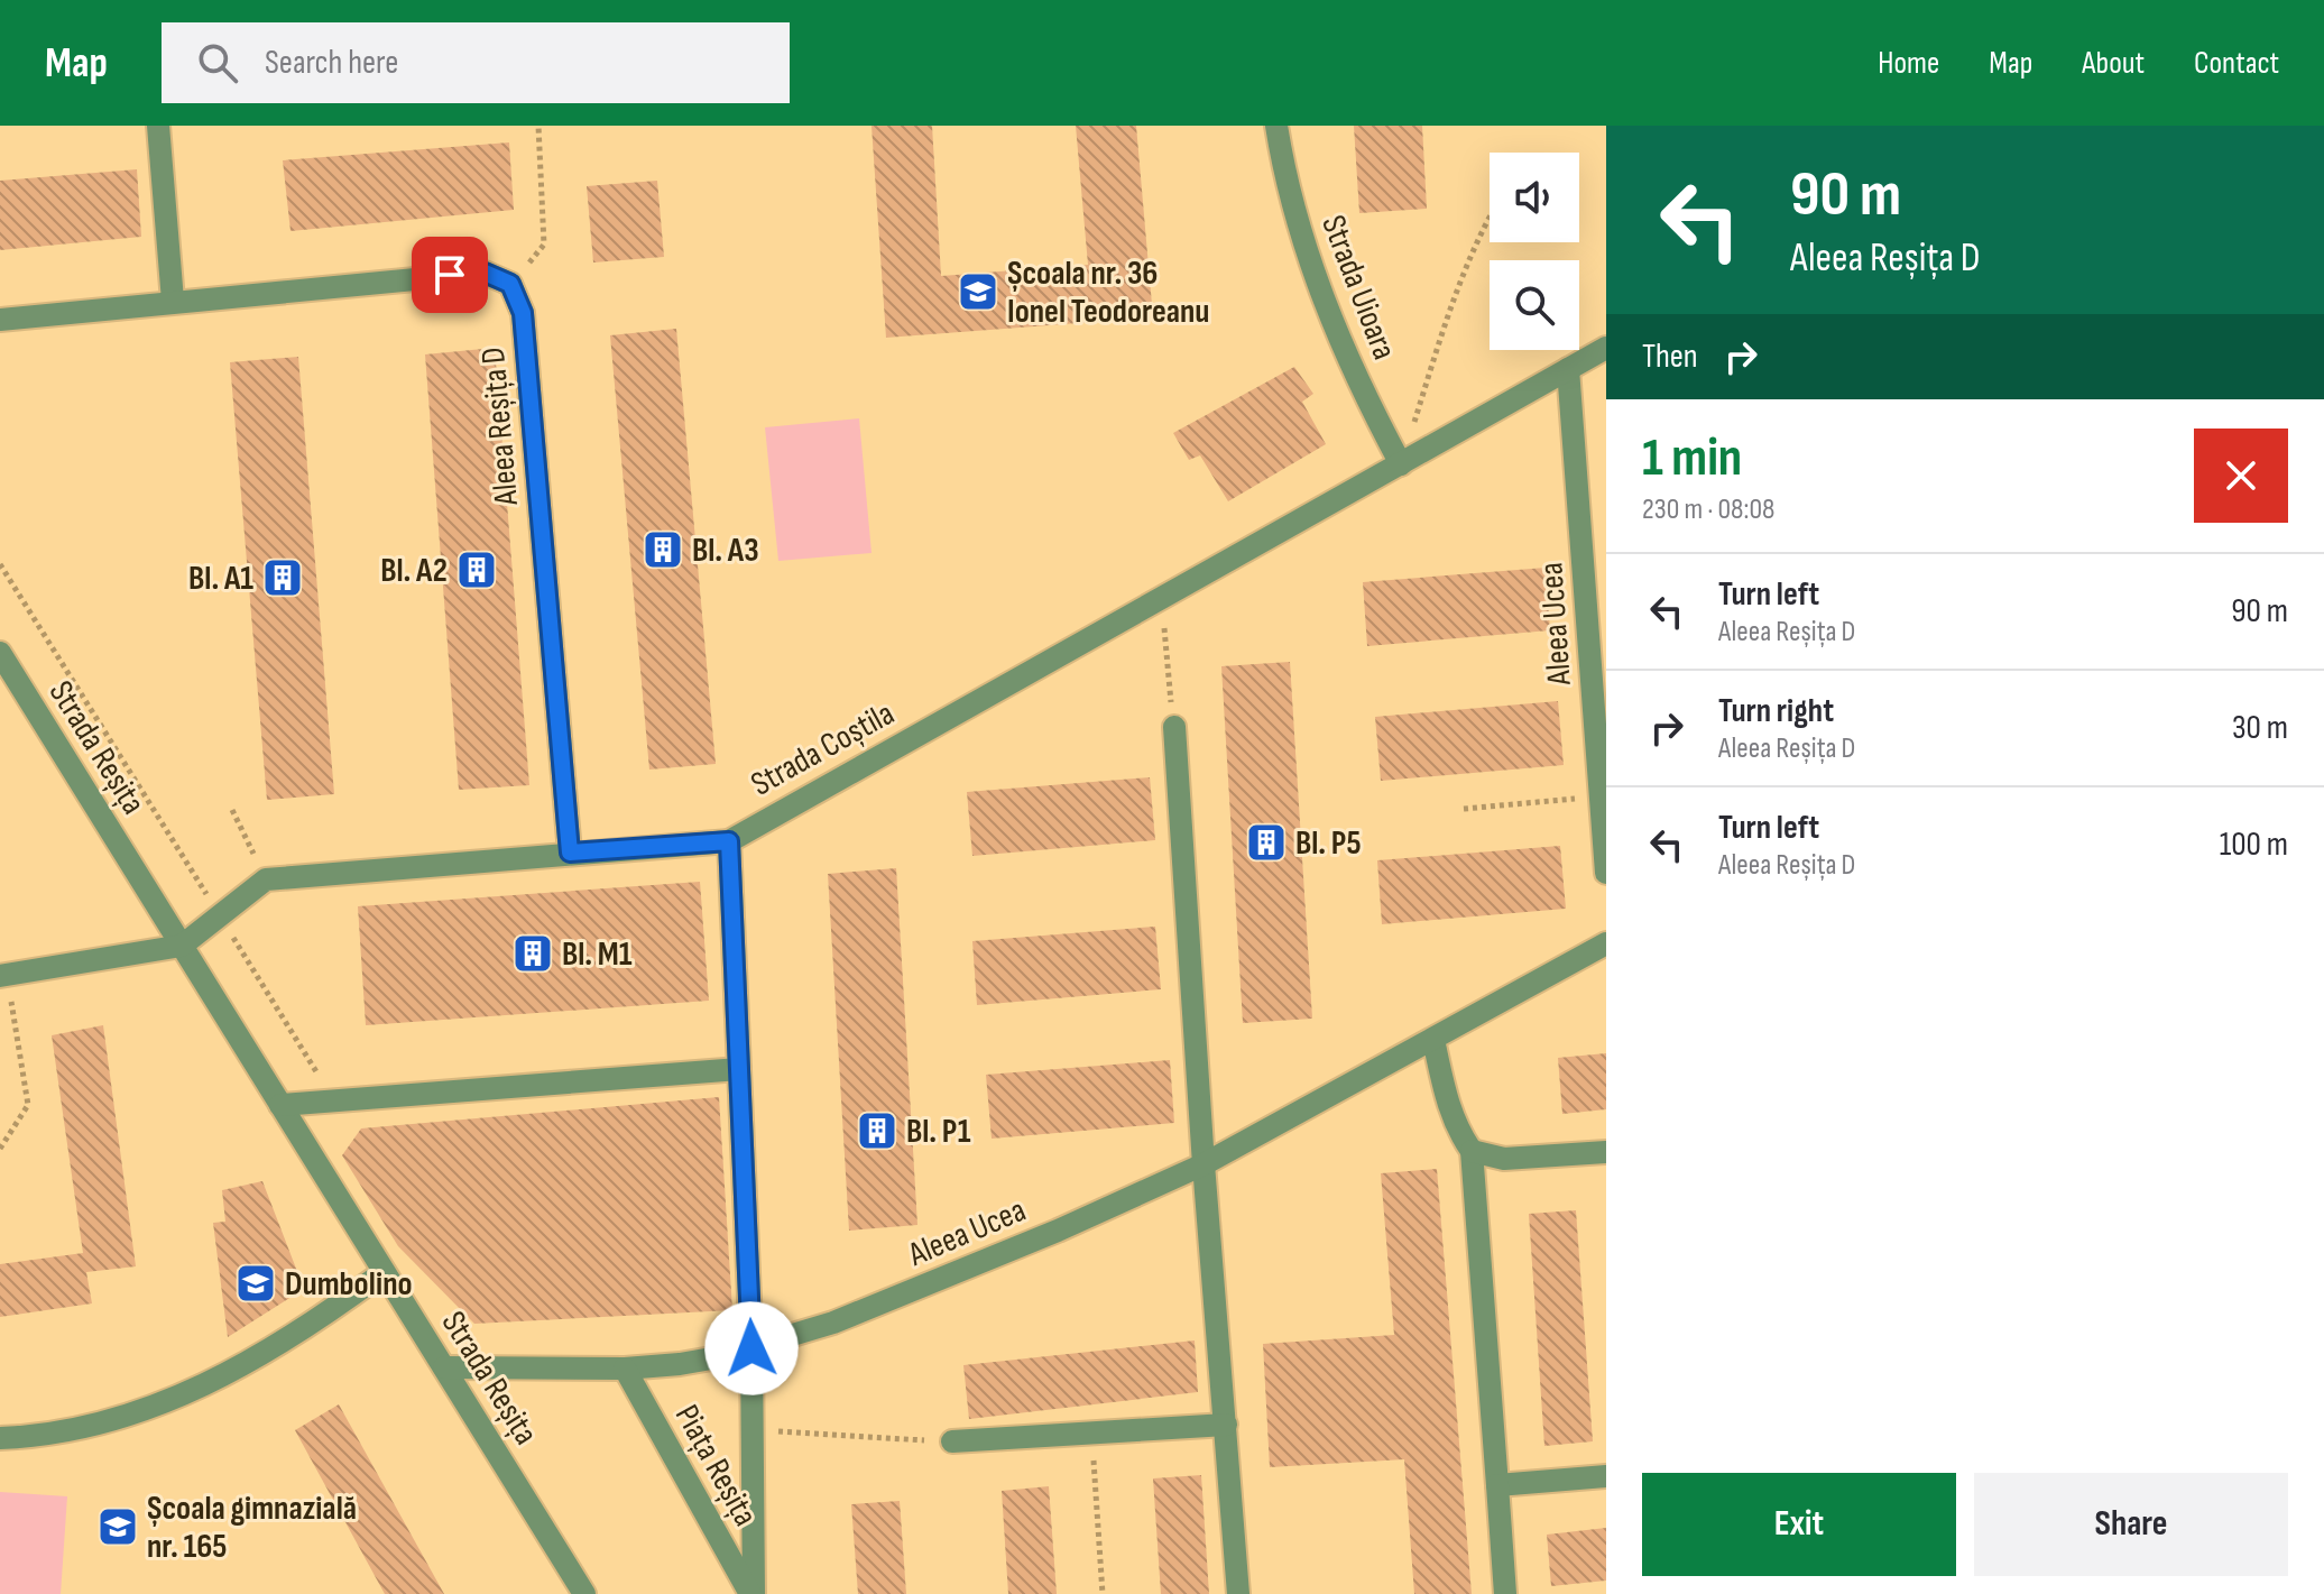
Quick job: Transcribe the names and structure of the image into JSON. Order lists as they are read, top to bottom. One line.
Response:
{"streets":{"street":["Strada Uioara","Aleea Reșița D","Aleea Ucea","Strada Reșița","Strada Coștila","Piața Reșița"]},"crossings":[["Strada Uioara","Strada Coștila"],["Aleea Ucea","Strada Coștila"],["Aleea Ucea","Piața Reșița"],["Strada Reșița","Piața Reșița"]],"places":{"school or university":["Școala nr. 36 Ionel Teodoreanu","Dumbolino","Școala gimnazială nr. 165"],"building":["Bl. A3","Bl. A2","Bl. A1","Bl. P5","Bl. M1","Bl. P1"]},"page":{"header":"Map","search":"Search here","nav":["Home","Map","About","Contact"],"turn":["90 m","Aleea Reșița D"],"then":"Then","heading":["1 min","230 m · 08:08"],"list":[{"name":"Turn left","note":"Aleea Reșița D","value":"90 m"},{"name":"Turn right","note":"Aleea Reșița D","value":"30 m"},{"name":"Turn left","note":"Aleea Reșița D","value":"100 m"}],"buttons":["Exit","Share"]}}
